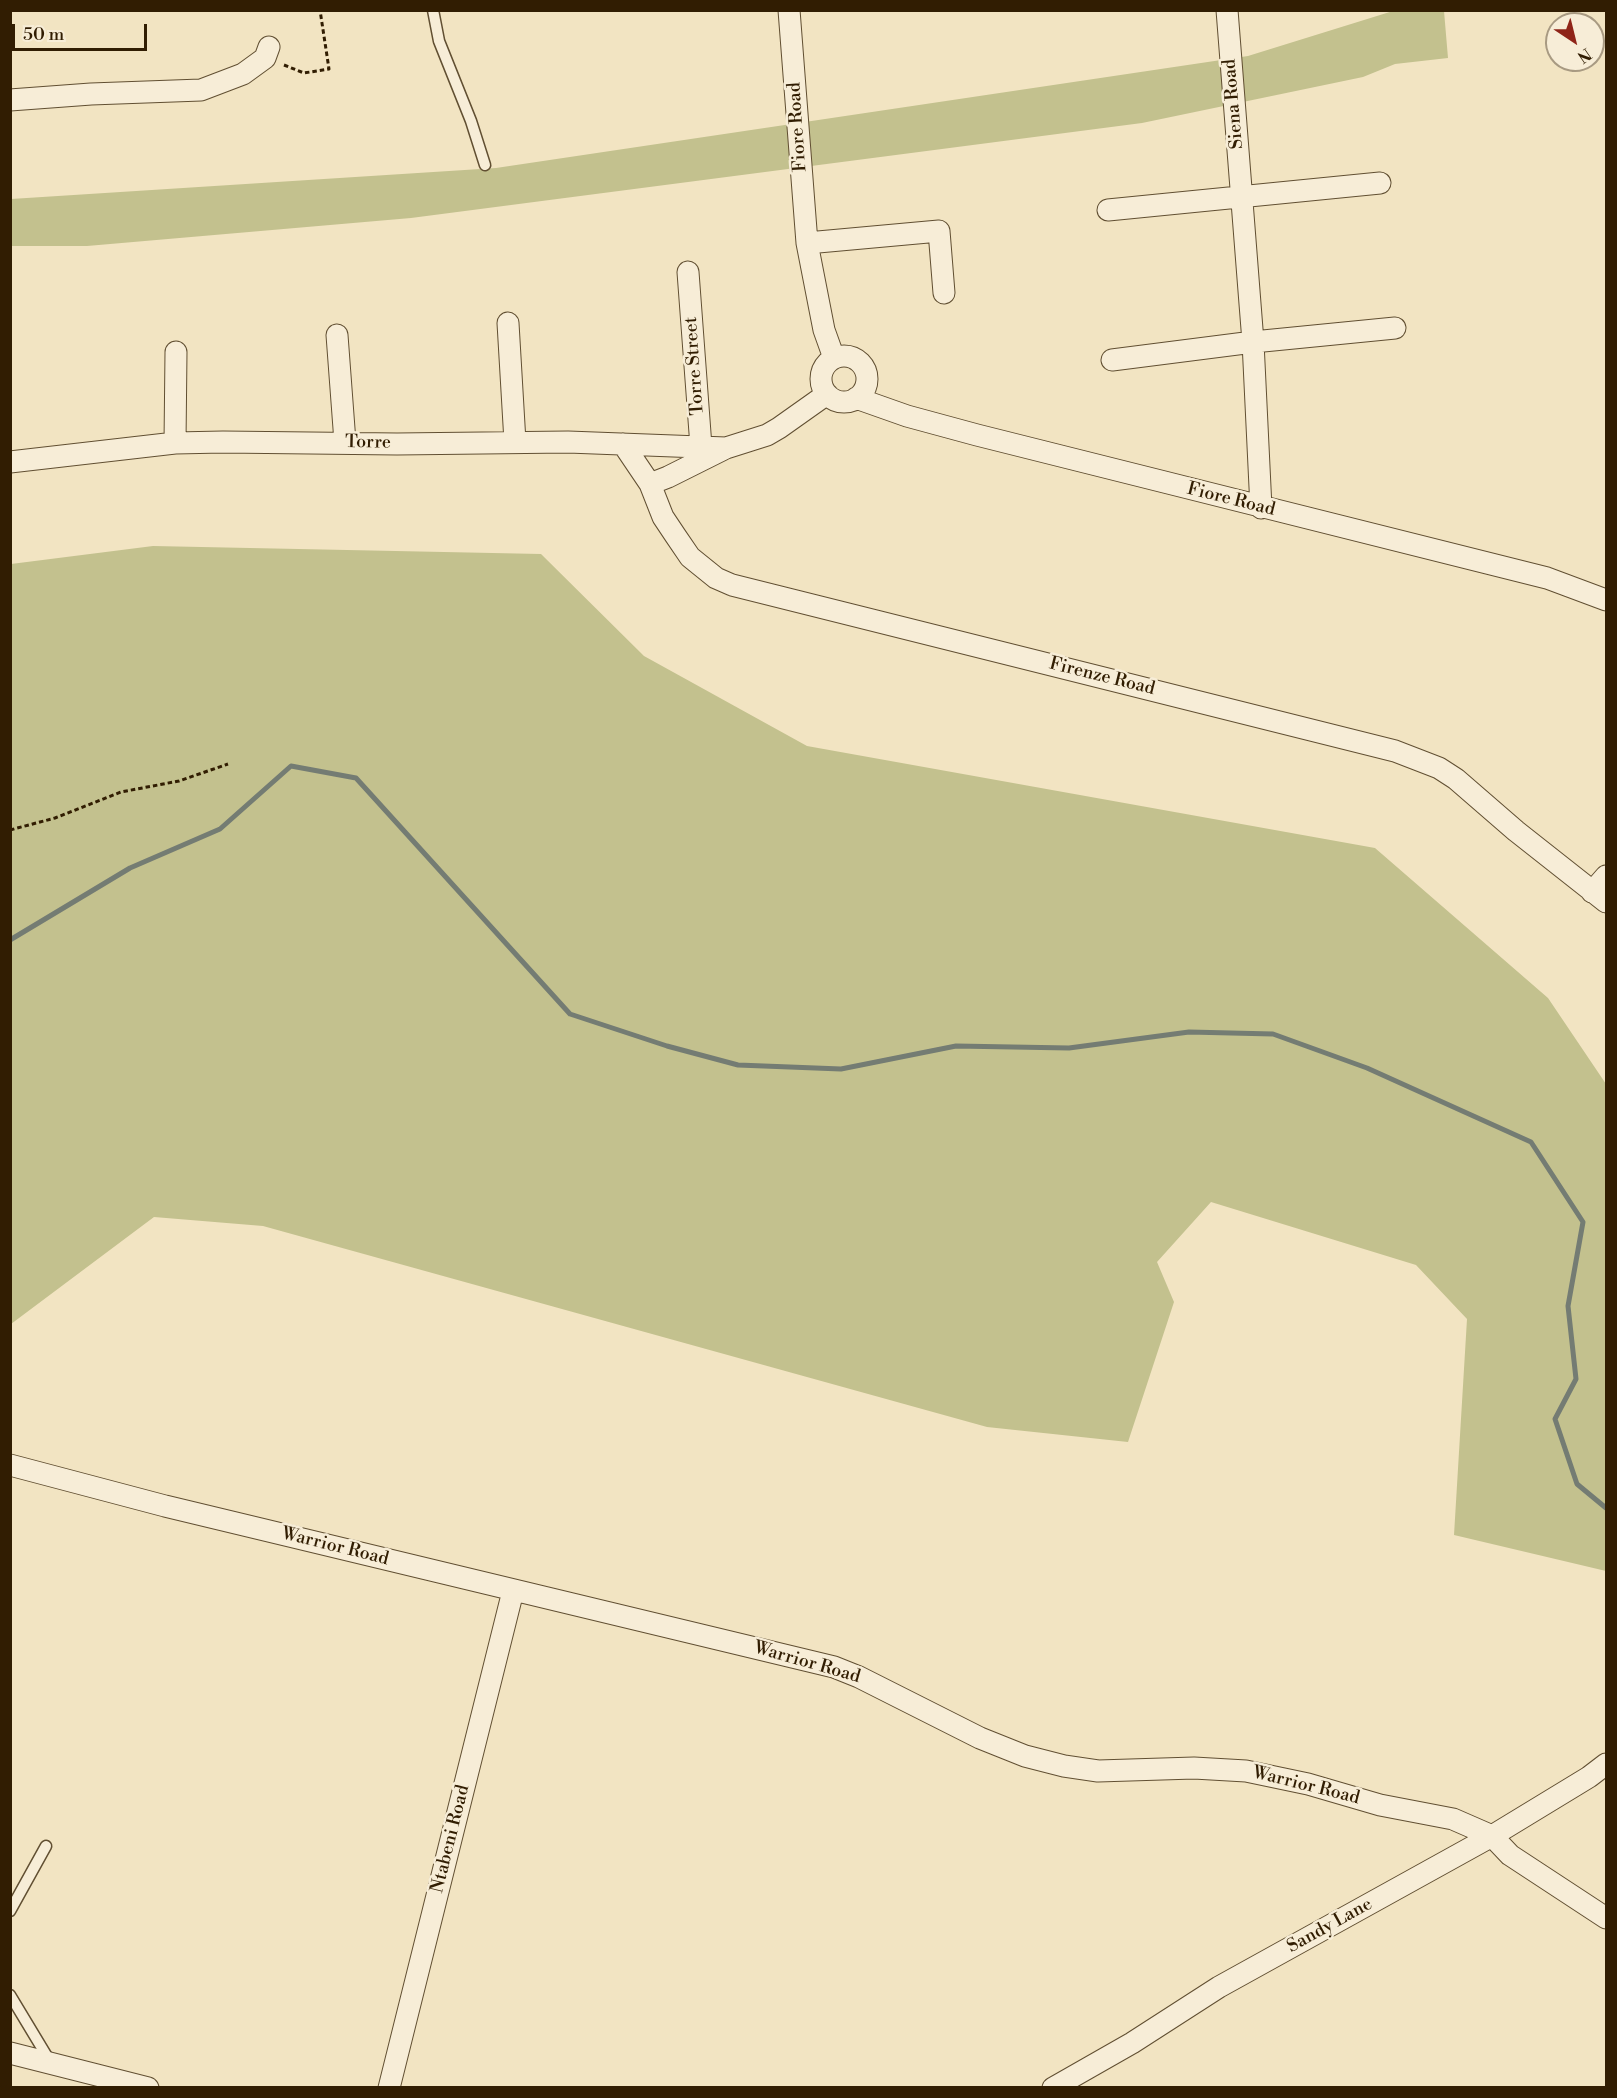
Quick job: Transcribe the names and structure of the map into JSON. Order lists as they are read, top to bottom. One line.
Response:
{"streets":{"street":["Siena Road","Fiore Road","Torre Street","Torre","Firenze Road","Warrior Road","Ntabeni Road","Sandy Lane"]},"crossings":[["Siena Road","Fiore Road"],["Torre Street","Torre"],["Torre","Firenze Road"],["Warrior Road","Ntabeni Road"],["Warrior Road","Sandy Lane"]],"scale_bar":"50 m","north":"bottom right"}
